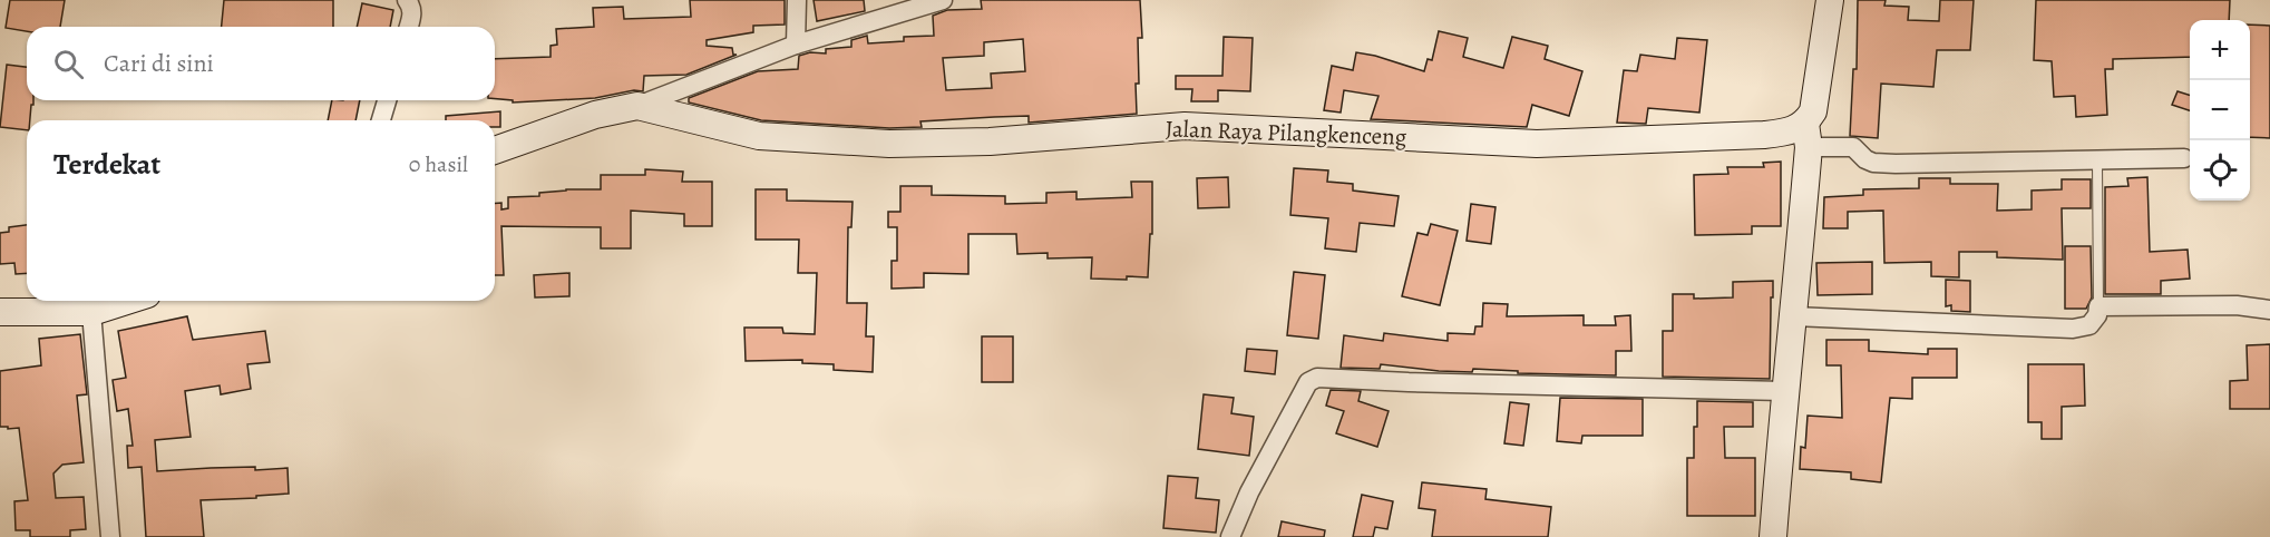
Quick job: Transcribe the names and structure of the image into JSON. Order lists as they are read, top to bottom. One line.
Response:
{"streets":{"main road":["Jalan Raya Pilangkenceng"]},"page":{"map_buttons":["+","−"],"search":"Cari di sini","heading":["Terdekat","0 hasil"]}}
